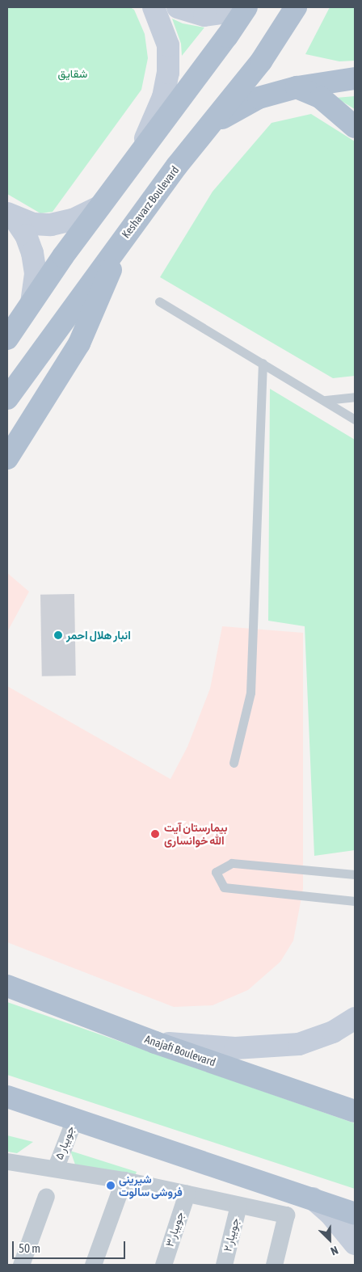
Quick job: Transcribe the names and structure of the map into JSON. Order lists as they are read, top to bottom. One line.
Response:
{"streets":{"main road":["Keshavarz Boulevard","Anajafi Boulevard"],"street":["جویبار ۵","جویبار ۳","جویبار ۲"]},"parks":["شقایق"],"places":["انبار هلال احمر","بیمارستان آیت الله خوانساری","شیرینی فروشی سالوت"],"scale_bar":"50 m","north":"bottom right"}
